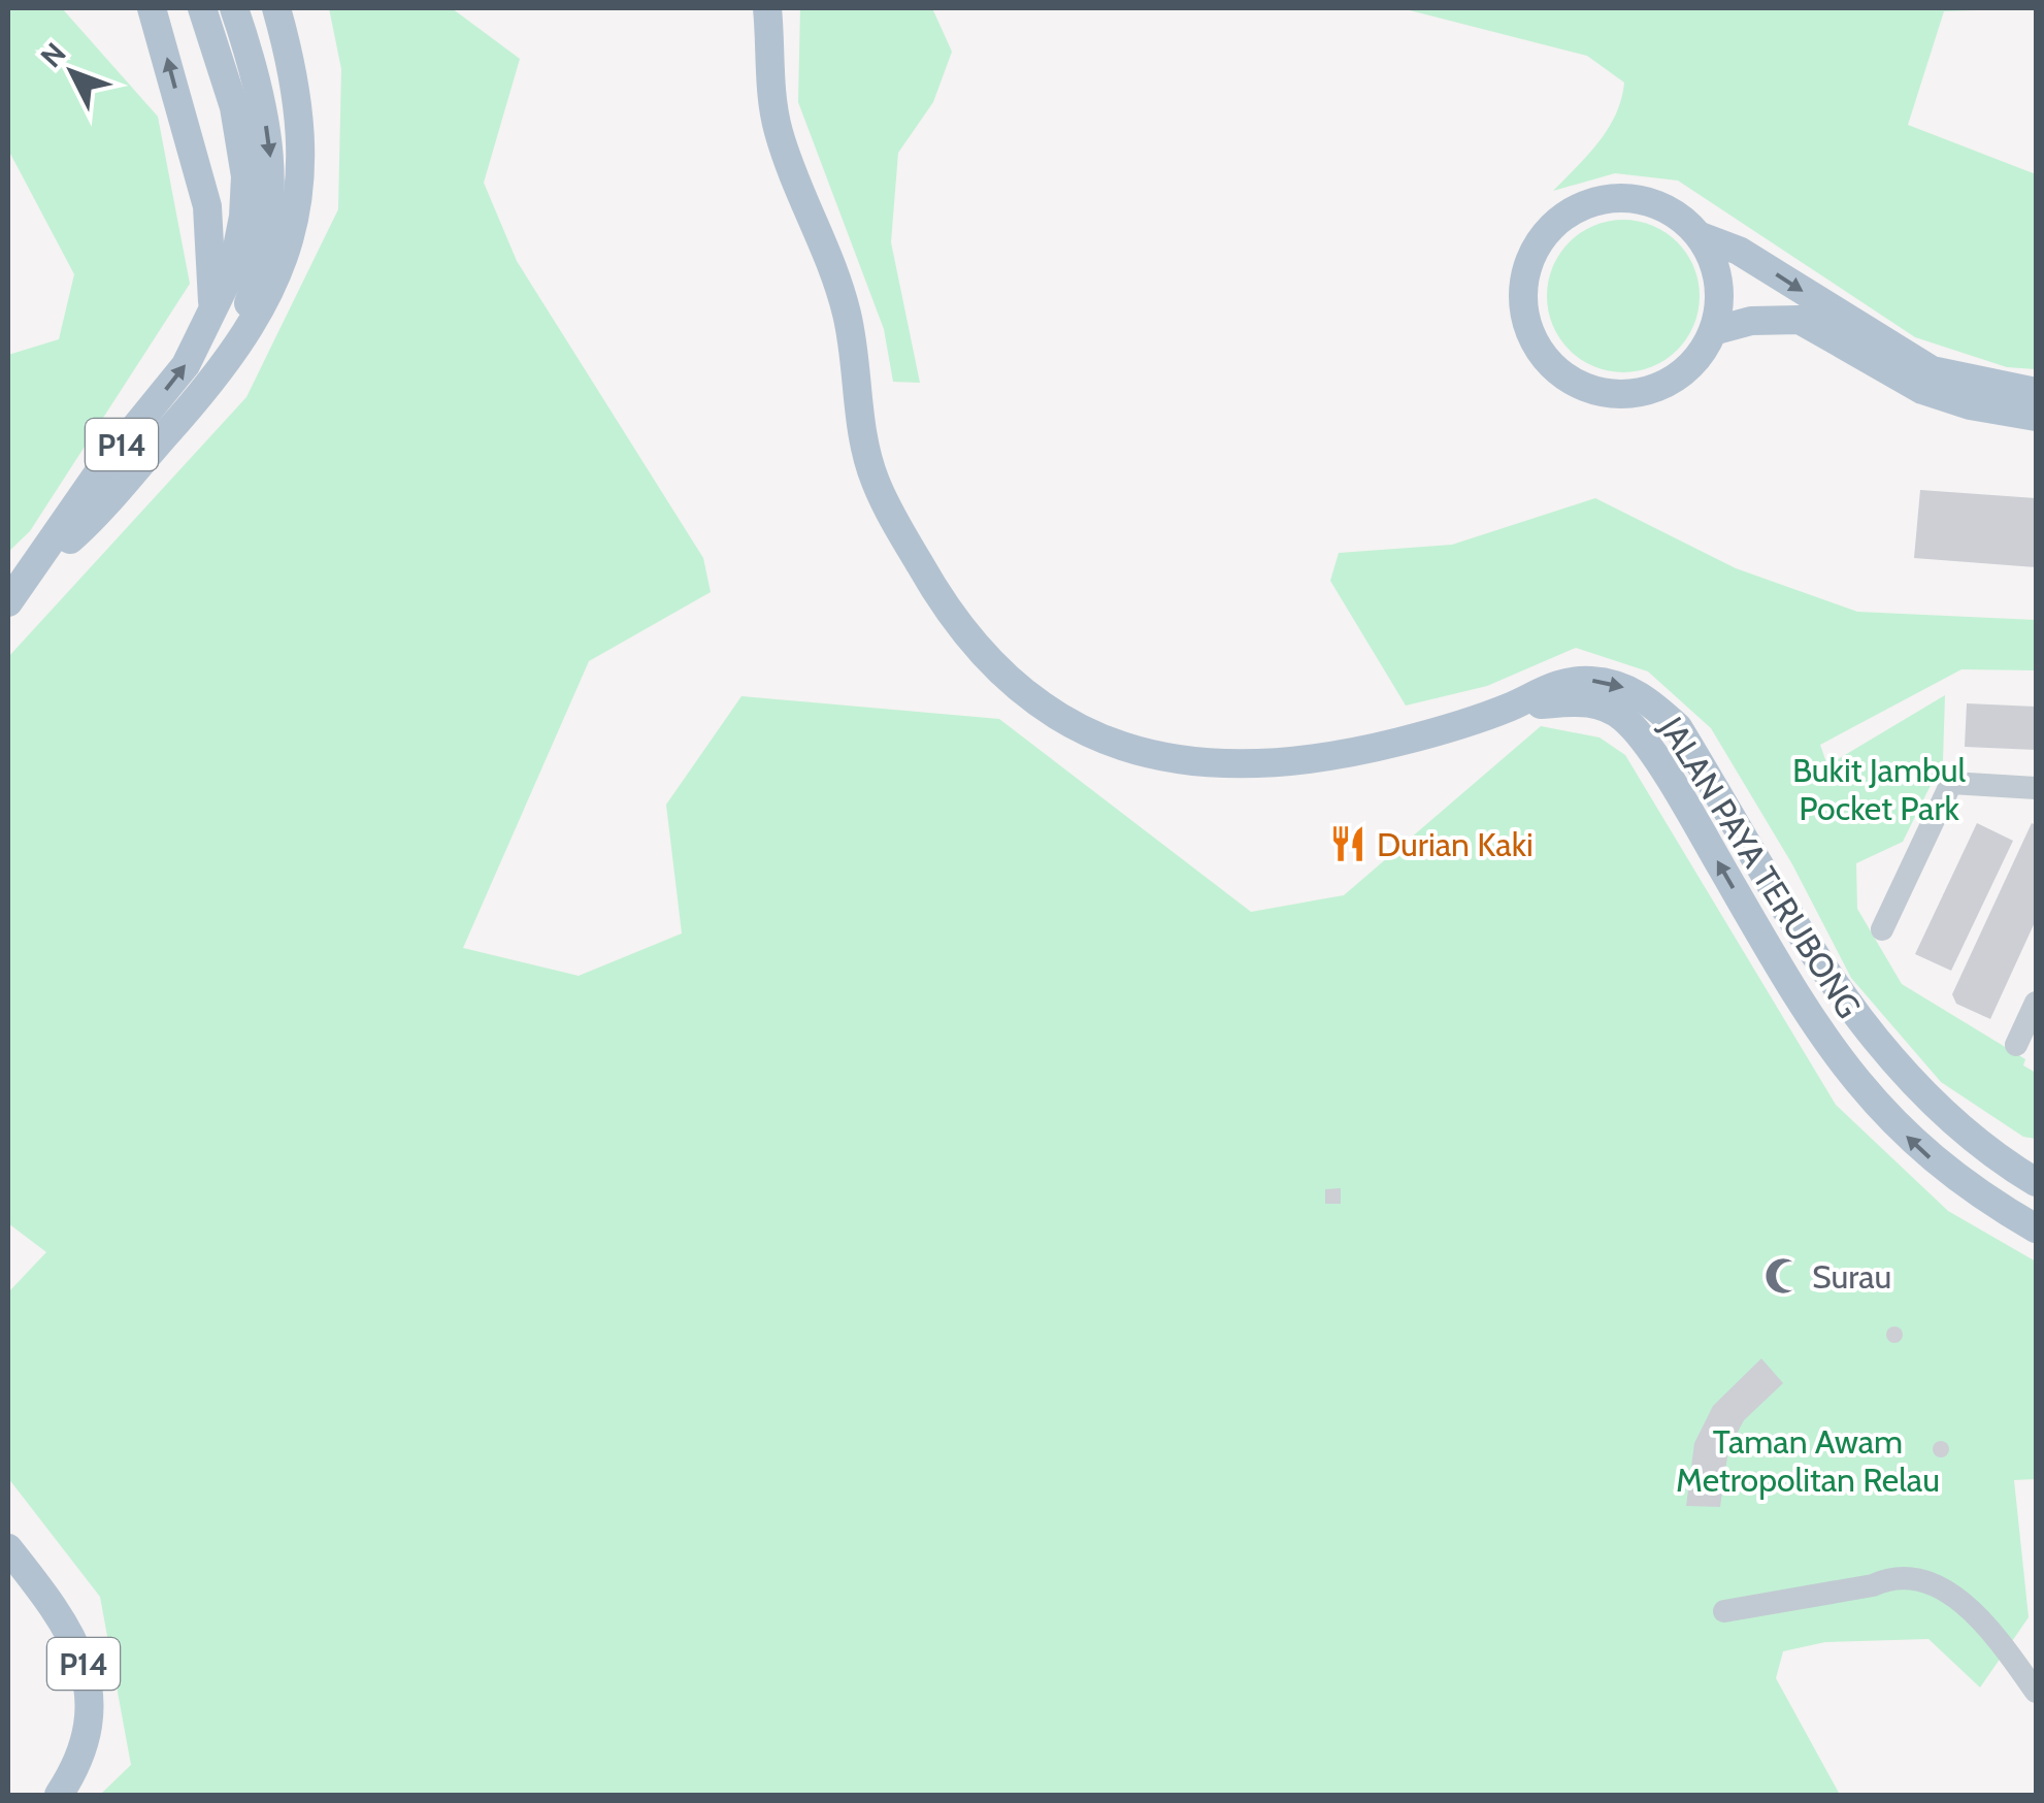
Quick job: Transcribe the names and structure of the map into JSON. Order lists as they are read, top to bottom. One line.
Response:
{"streets":{"main road":["P14","JALAN PAYA TERUBONG"]},"parks":["Bukit Jambul Pocket Park","Taman Awam Metropolitan Relau"],"places":{"restaurant":["Durian Kaki"],"mosque":["Surau"]},"north":"top left"}
